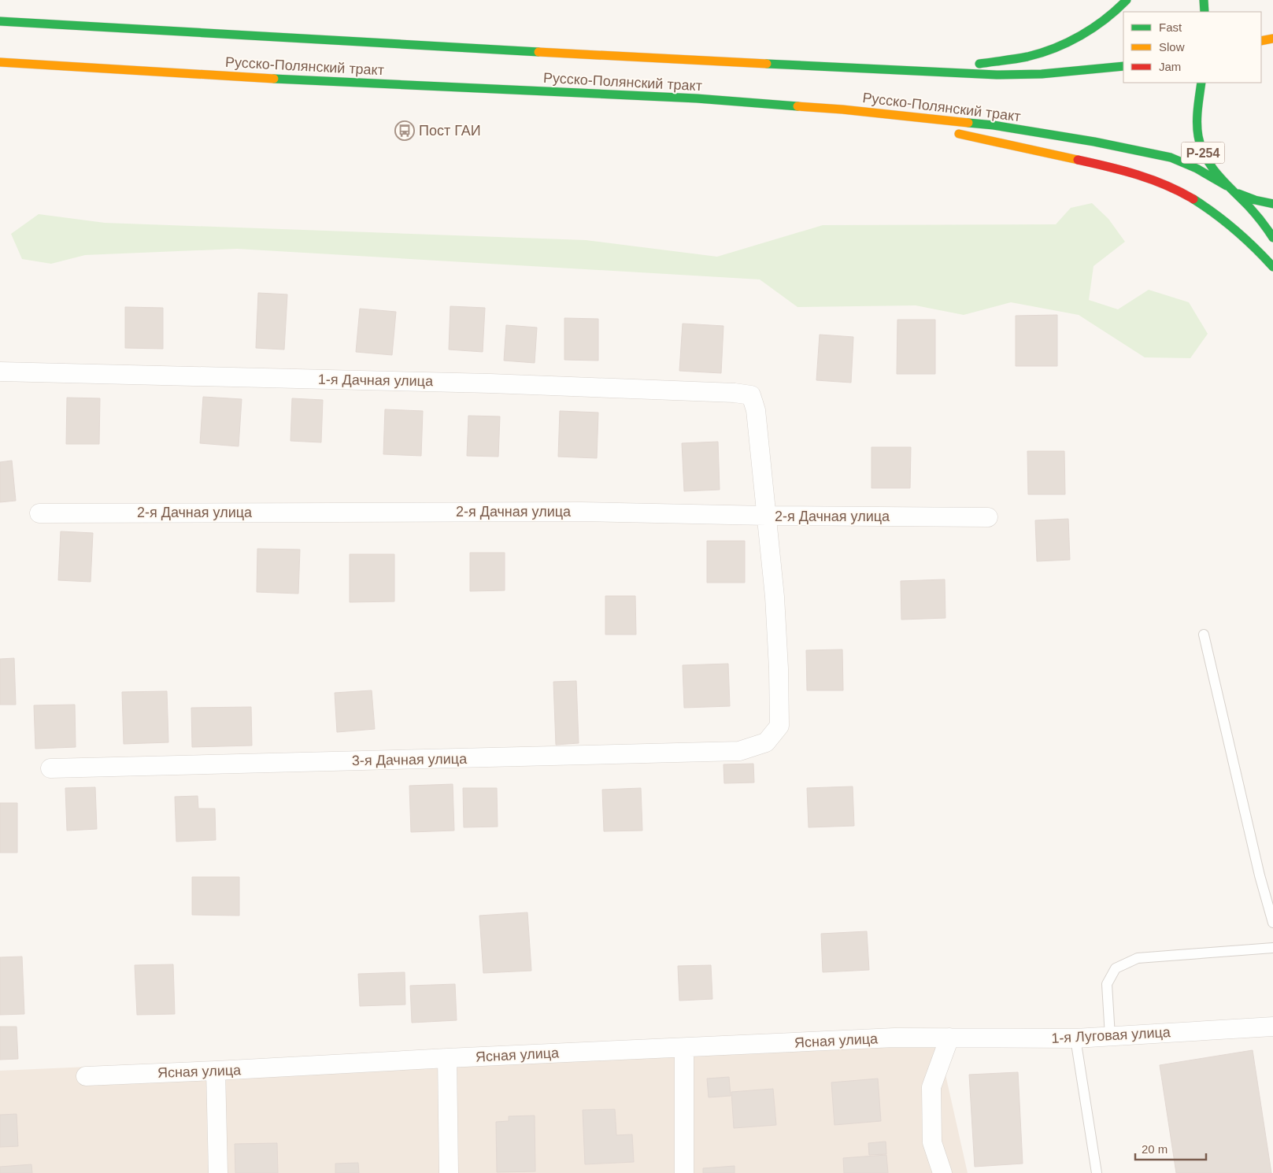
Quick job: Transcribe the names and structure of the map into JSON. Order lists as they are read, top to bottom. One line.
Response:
{"streets":{"main road":["Русско-Полянский тракт","Р-254"],"street":["1-я Дачная улица","2-я Дачная улица","3-я Дачная улица","1-я Луговая улица","Ясная улица"]},"crossings":[["Русско-Полянский тракт","Р-254"],["1-я Дачная улица","2-я Дачная улица"],["1-я Дачная улица","3-я Дачная улица"],["2-я Дачная улица","3-я Дачная улица"],["1-я Луговая улица","Ясная улица"]],"places":{"bus stop":["Пост ГАИ"]},"legend":["Fast","Slow","Jam"],"scale_bar":"20 m"}
